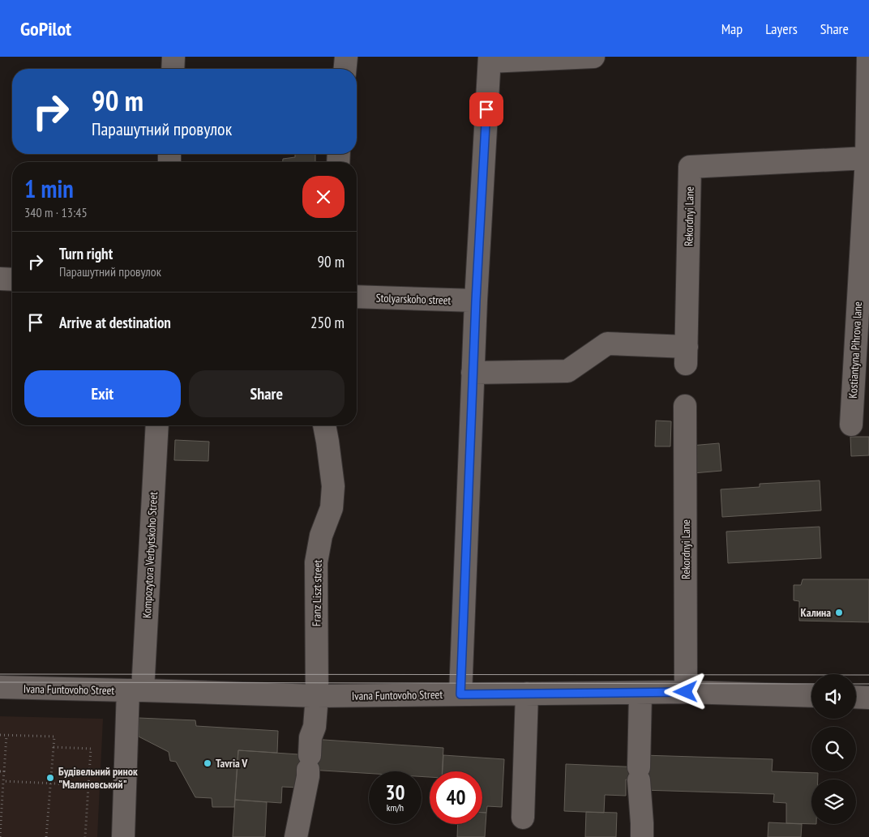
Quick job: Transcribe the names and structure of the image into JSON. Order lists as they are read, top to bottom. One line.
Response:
{"streets":{"street":["Rekordnyi Lane","Stolyarskoho street","Kostiantyna Pihrova lane","Kompozytora Verbytskoho Street","Franz Liszt street","Ivana Funtovoho Street"]},"crossings":[["Rekordnyi Lane","Kostiantyna Pihrova lane"],["Rekordnyi Lane","Ivana Funtovoho Street"],["Kompozytora Verbytskoho Street","Ivana Funtovoho Street"],["Franz Liszt street","Ivana Funtovoho Street"]],"places":["Калина","Tavria V","Будівельний ринок \"Малиновський\""],"page":{"header":"GoPilot","nav":["Map","Layers","Share"],"turn":["90 m","Парашутний провулок"],"heading":["1 min","340 m · 13:45"],"list":[{"name":"Turn right","note":"Парашутний провулок","value":"90 m"},{"name":"Arrive at destination","value":"250 m"}],"buttons":["Exit","Share"],"speed":"30 km/h","limit":"40"}}
